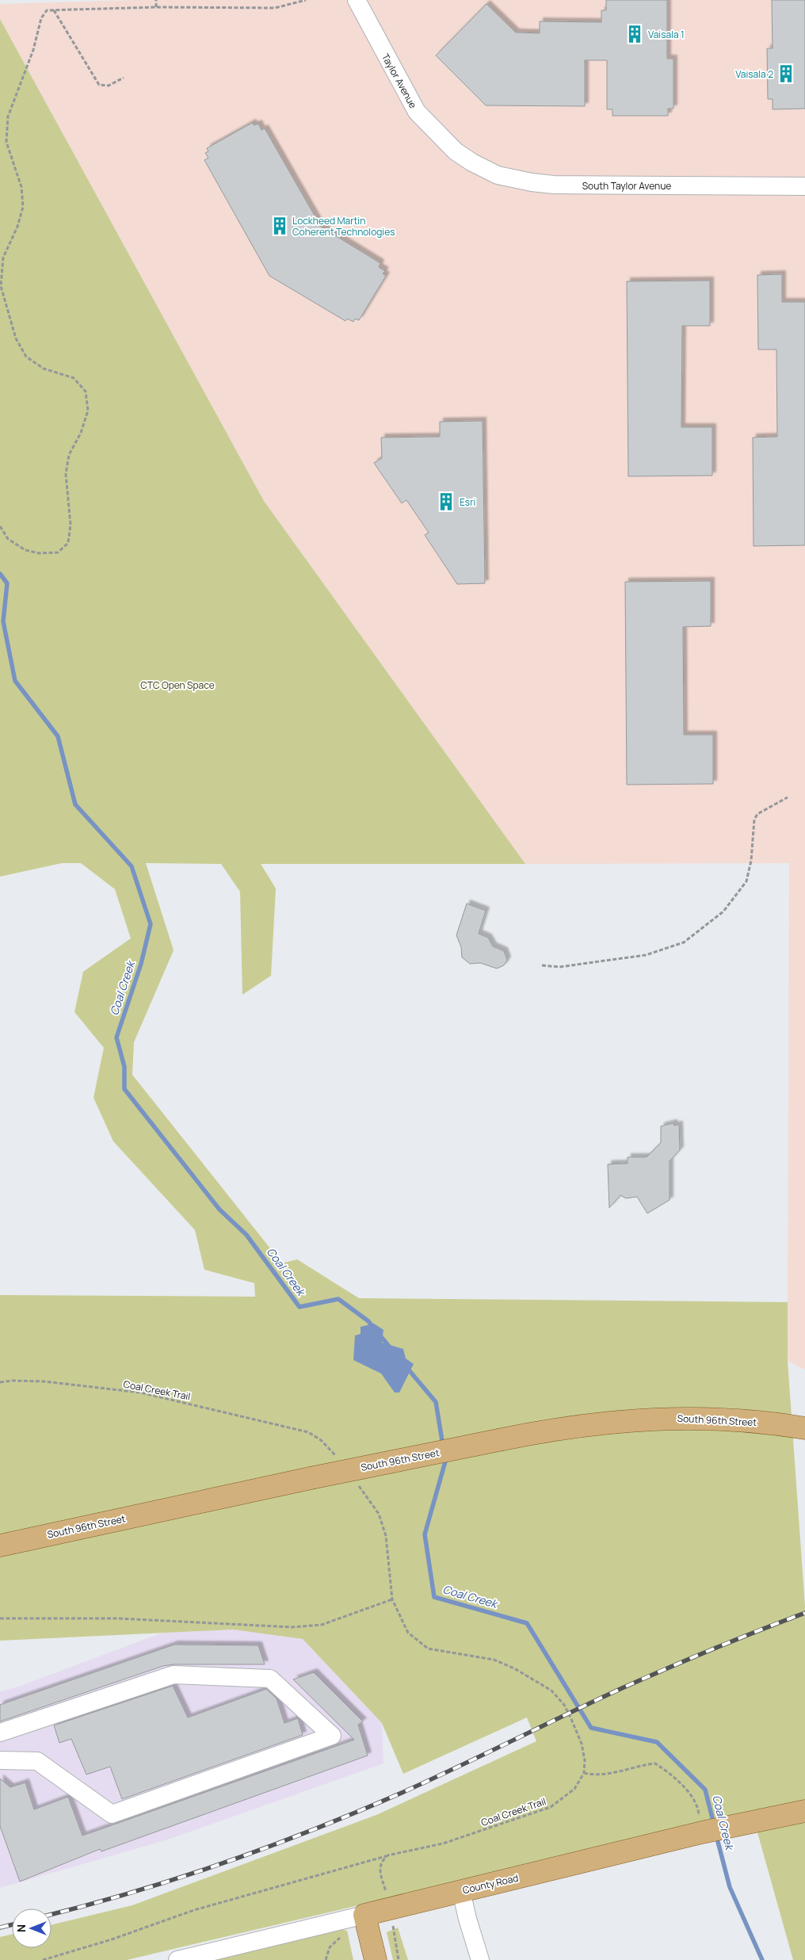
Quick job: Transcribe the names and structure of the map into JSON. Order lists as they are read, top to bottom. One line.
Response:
{"streets":{"main road":["South 96th Street","County Road"],"street":["Taylor Avenue","South Taylor Avenue"],"path":["Coal Creek Trail"]},"crossings":[["Taylor Avenue","South Taylor Avenue"]],"water":["Coal Creek"],"parks":["CTC Open Space"],"places":{"building":["Vaisala 1","Vaisala 2","Lockheed Martin Coherent Technologies","Esri"]},"north":"left"}
